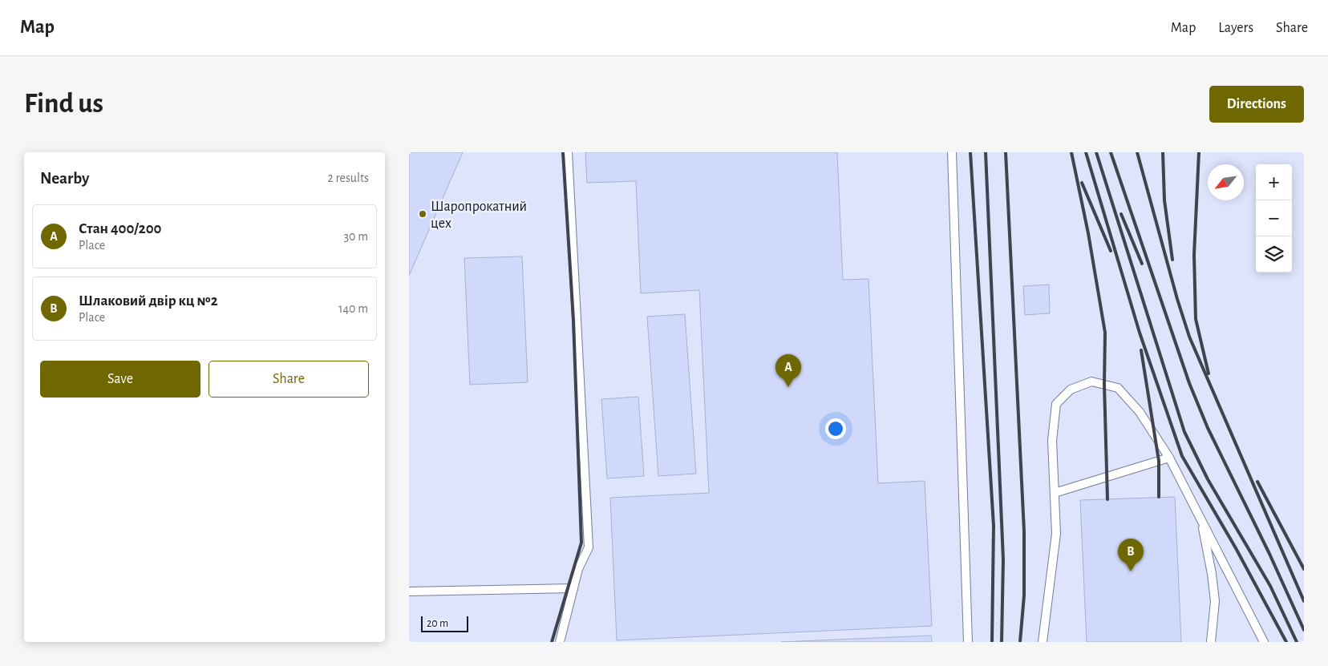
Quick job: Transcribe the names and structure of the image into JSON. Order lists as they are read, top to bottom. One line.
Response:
{"places":["Шаропрокатний цех"],"scale_bar":"20 m","north":"bottom left","page":{"header":"Map","nav":["Map","Layers","Share"],"buttons":["Directions",["Save","Share"]],"title":"Find us","heading":["Nearby","2 results"],"map_buttons":["+","−"],"list":[{"mark":"A","name":"Стан 400/200","note":"Place","value":"30 m"},{"mark":"B","name":"Шлаковий двір кц №2","note":"Place","value":"140 m"}],"pins":["A","B"],"scale":"20 m"}}
